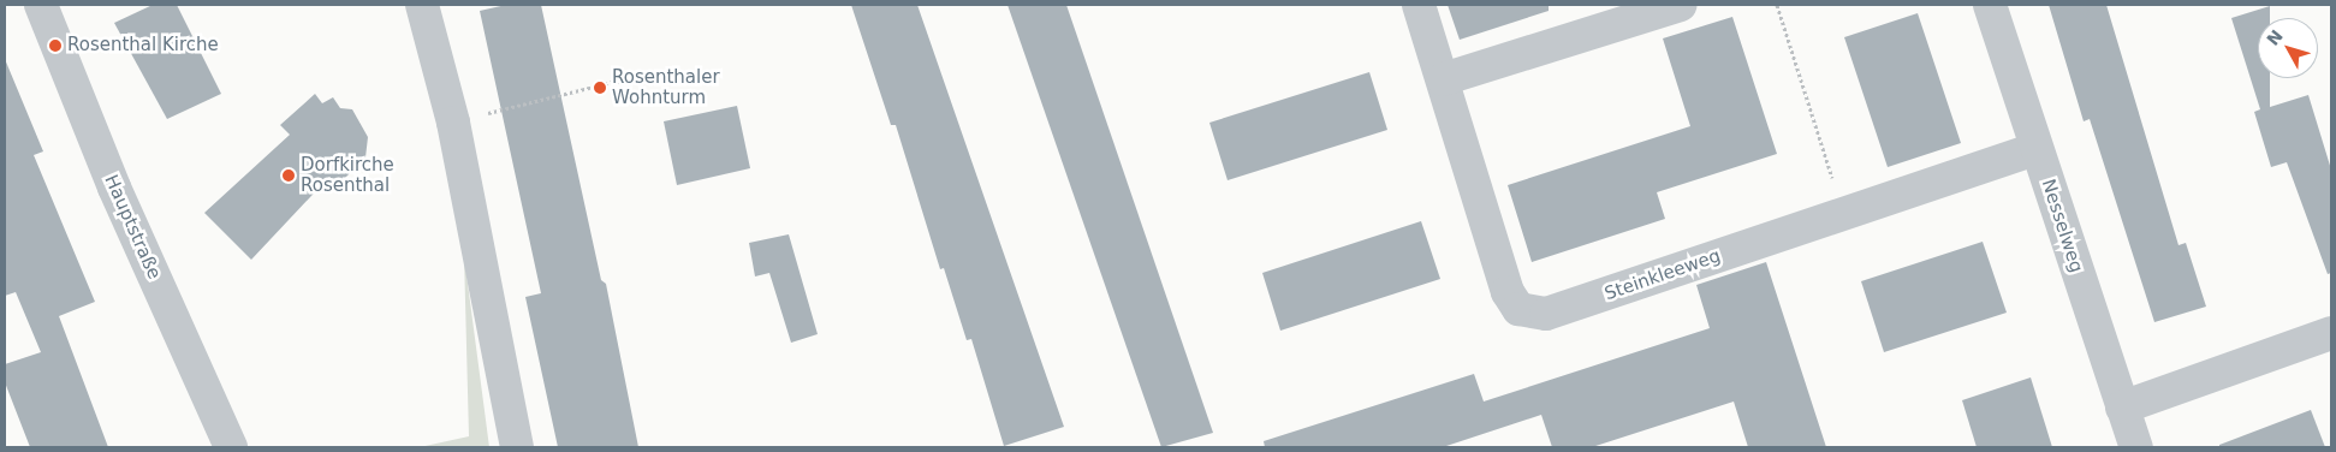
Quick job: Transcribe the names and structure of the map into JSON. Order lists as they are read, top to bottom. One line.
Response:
{"streets":{"street":["Nesselweg","Hauptstraße","Steinkleeweg"]},"crossings":[["Nesselweg","Steinkleeweg"]],"places":["Rosenthal Kirche","Rosenthaler Wohnturm","Dorfkirche Rosenthal"],"north":"top left"}
